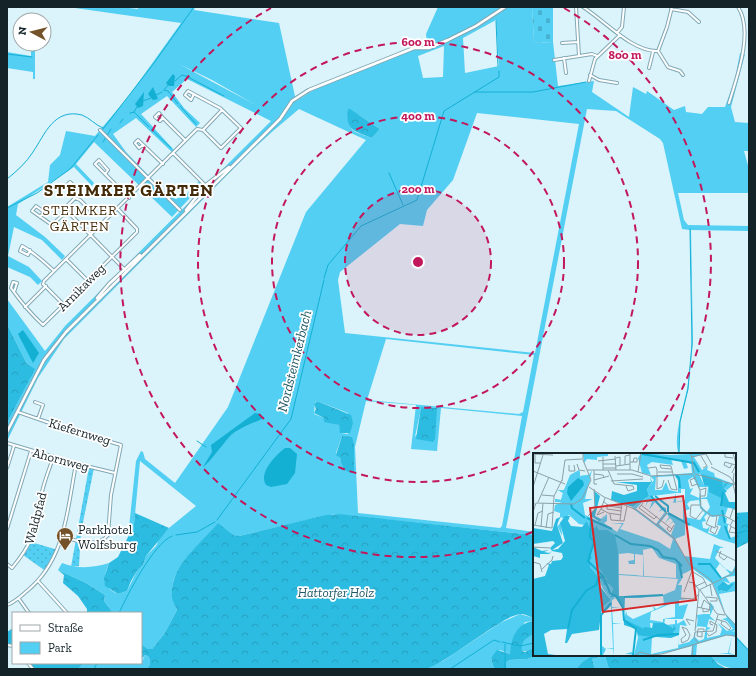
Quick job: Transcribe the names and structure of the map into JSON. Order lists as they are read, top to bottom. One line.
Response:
{"streets":{"street":["Arnikaweg","Kiefernweg","Ahornweg","Waldpfad"]},"crossings":[["Kiefernweg","Ahornweg"],["Ahornweg","Waldpfad"]],"districts":["STEIMKER GÄRTEN","STEIMKER GÄRTEN"],"water":["Nordsteimkerbach"],"parks":["Hattorfer Holz"],"places":{"hotel":["Parkhotel Wolfsburg"]},"legend":["Straße","Park"],"north":"left","rings":["600 m","800 m","400 m","200 m"]}
